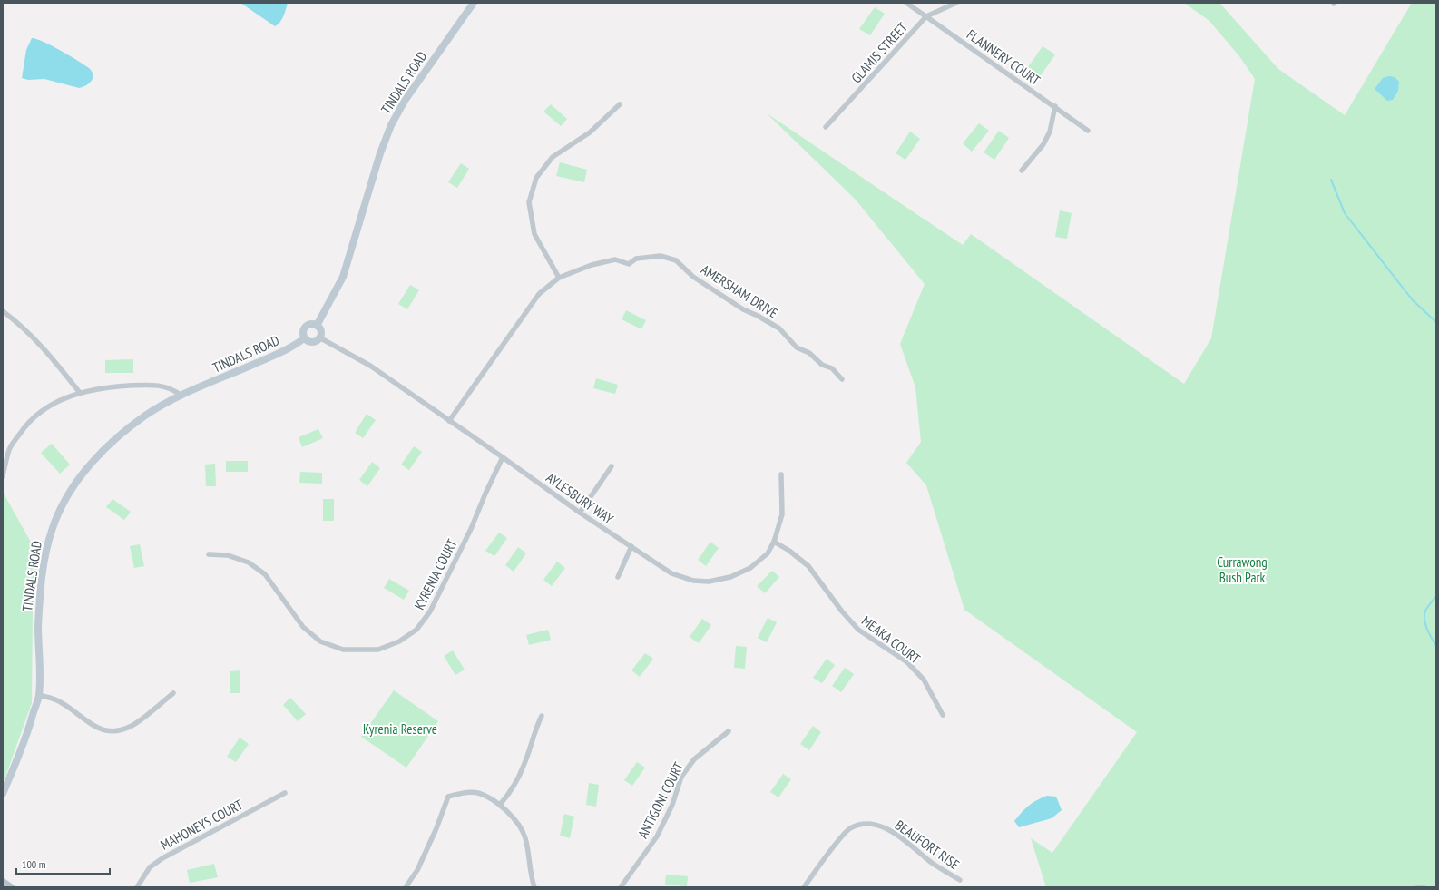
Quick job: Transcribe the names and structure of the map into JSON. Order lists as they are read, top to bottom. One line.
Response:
{"streets":{"main road":["TINDALS ROAD"],"street":["GLAMIS STREET","FLANNERY COURT","AMERSHAM DRIVE","AYLESBURY WAY","KYRENIA COURT","MEAKA COURT","ANTIGONI COURT","MAHONEYS COURT","BEAUFORT RISE"]},"crossings":[["GLAMIS STREET","FLANNERY COURT"],["TINDALS ROAD","AYLESBURY WAY"],["AMERSHAM DRIVE","AYLESBURY WAY"],["AYLESBURY WAY","KYRENIA COURT"],["AYLESBURY WAY","MEAKA COURT"]],"parks":["Currawong Bush Park","Kyrenia Reserve"],"scale_bar":"100 m"}
